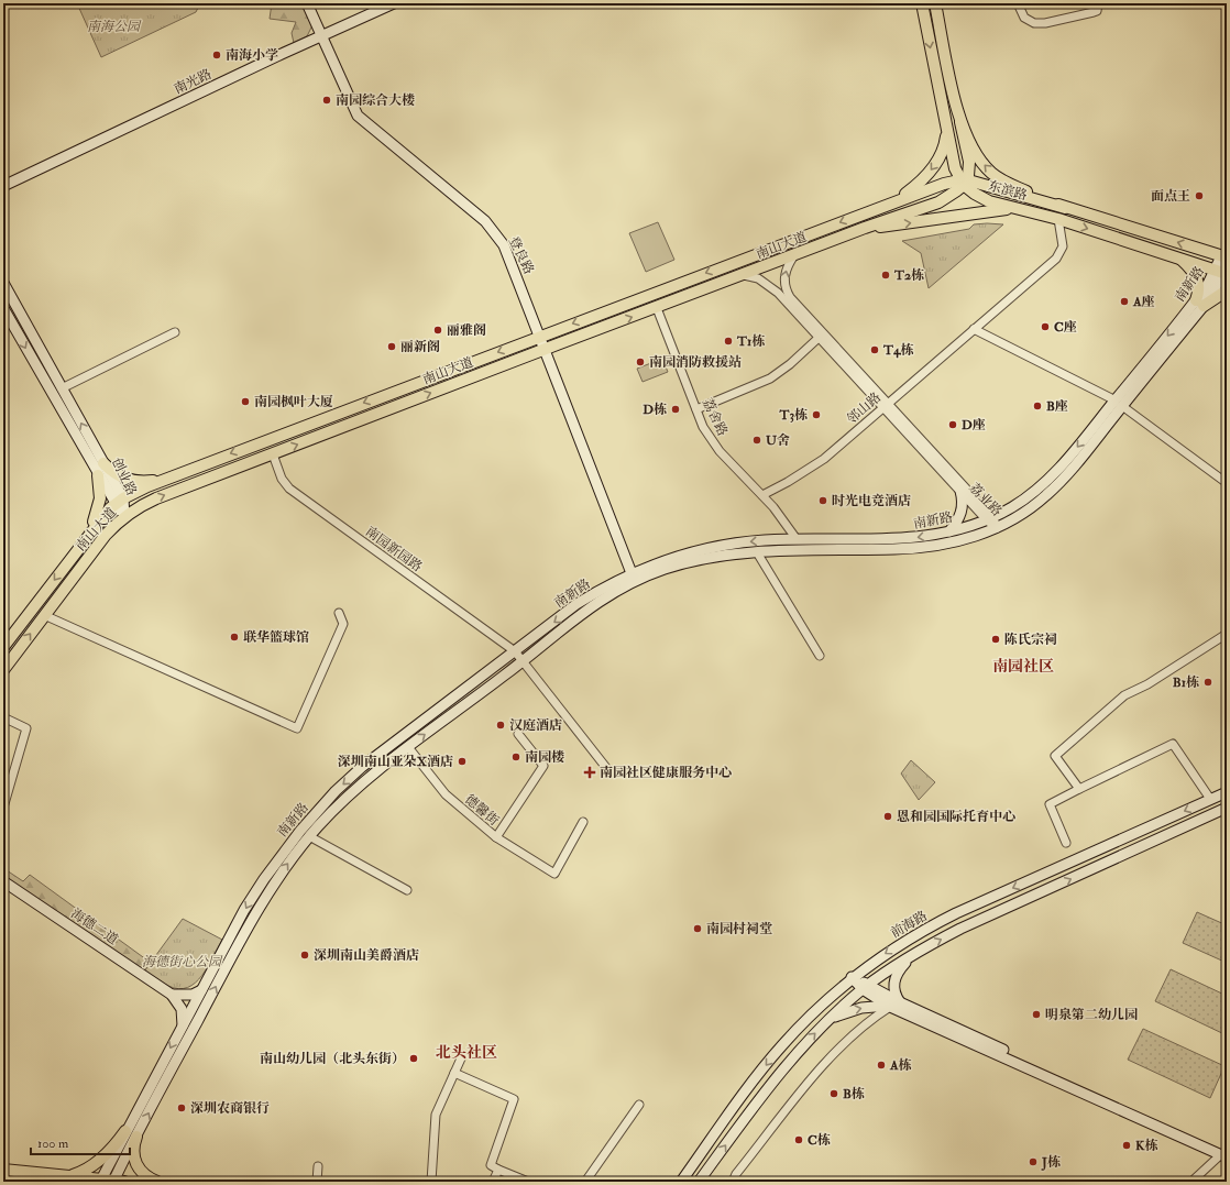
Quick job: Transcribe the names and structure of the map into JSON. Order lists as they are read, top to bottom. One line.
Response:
{"streets":{"main road":["南光路","东滨路","南山大道","登良路","南新路","创业路","前海路","海德二道"],"street":["邻山路","荔舍路","荔业路","南园新园路","德馨街"]},"crossings":[["南光路","登良路"],["东滨路","南山大道"],["东滨路","南新路"],["东滨路","邻山路"],["南山大道","登良路"],["南山大道","荔舍路"],["南山大道","创业路"],["南山大道","荔业路"],["南山大道","南园新园路"],["登良路","南新路"],["南新路","荔舍路"],["南新路","荔业路"],["南新路","南园新园路"],["南新路","德馨街"],["南新路","海德二道"],["邻山路","荔舍路"],["邻山路","荔业路"]],"districts":["南园社区","北头社区"],"parks":["南海公园","海德街心公园"],"places":{"other":["南海小学","南园综合大楼","面点王","T2栋","A座","C座","丽雅阁","T1栋","丽新阁","T4栋","南园消防救援站","南园枫叶大厦","B座","D栋","T3栋","D座","U舍","时光电竞酒店","联华篮球馆","陈氏宗祠","B1栋","汉庭酒店","南园楼","深圳南山亚朵X酒店","恩和园国际托育中心","南园村祠堂","深圳南山美爵酒店","明泉第二幼儿园","南山幼儿园（北头东街）","A栋","B栋","深圳农商银行","C栋","K栋","J栋"],"health":["南园社区健康服务中心"]},"scale_bar":"100 m"}
